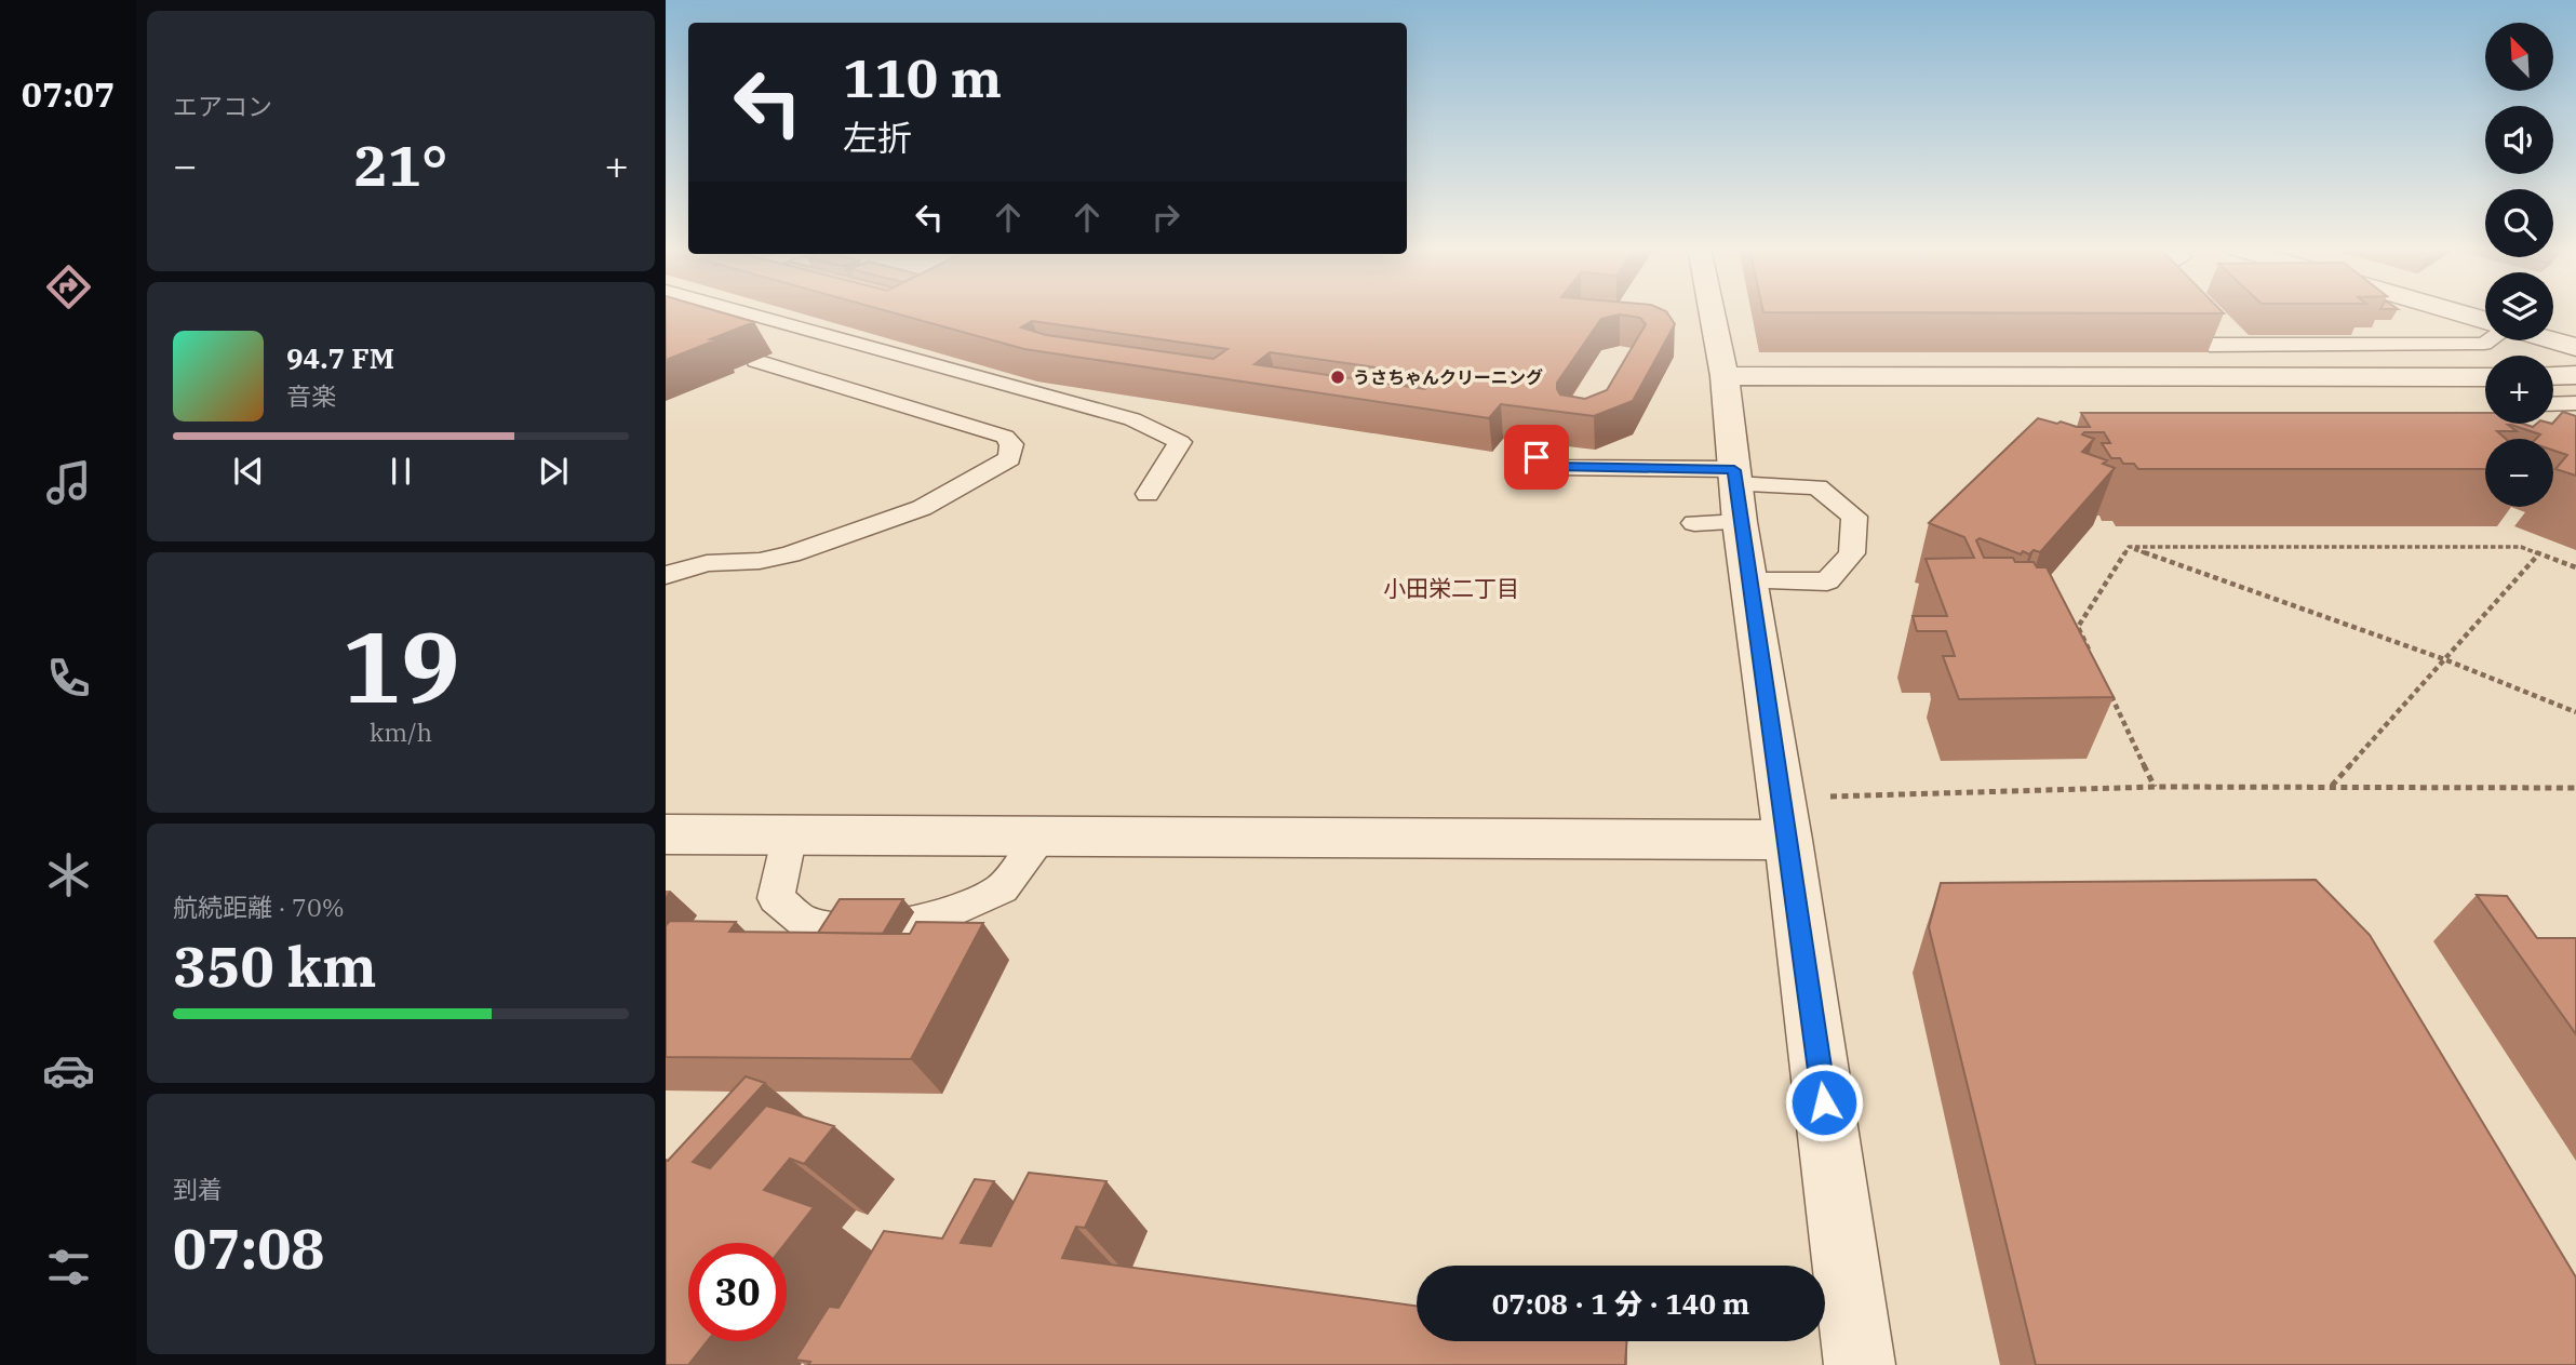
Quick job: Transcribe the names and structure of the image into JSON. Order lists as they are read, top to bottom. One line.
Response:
{"districts":["小田栄二丁目"],"places":["うさちゃんクリーニング"],"north":"top left","page":{"tabs":"07:07","tile":["エアコン",["19","km/h"],["航続距離 · 70%","350 km"],["到着","07:08"]],"map_buttons":["+","−"],"turn":["110 m","左折"],"heat":["−","21°","+"],"song":["94.7 FM","音楽"],"limit":"30","trip":"07:08 · 1 分 · 140 m"}}
